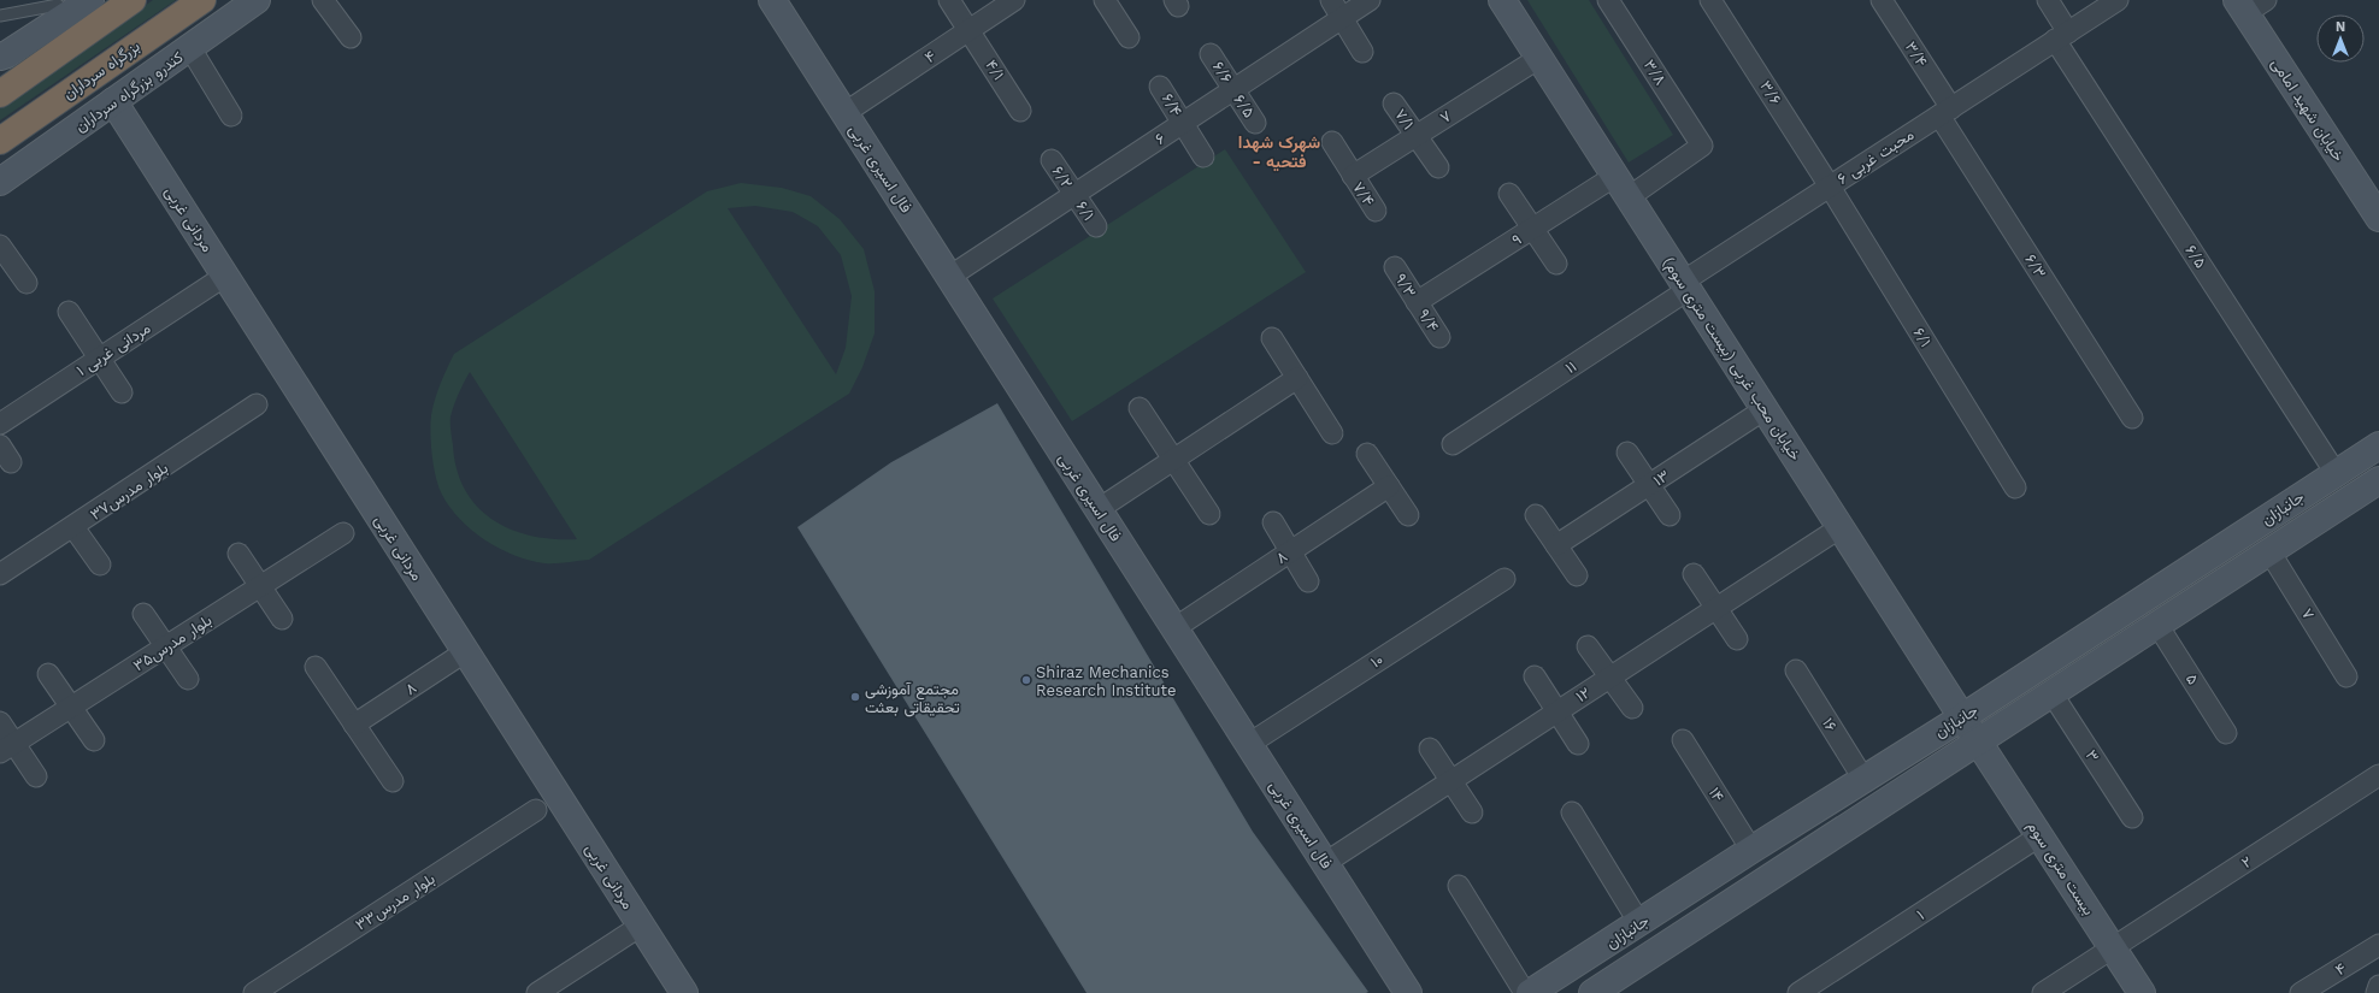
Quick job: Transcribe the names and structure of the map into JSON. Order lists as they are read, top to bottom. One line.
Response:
{"streets":{"highway":["بزرگراه سرداران"],"street":["۳/۴","۴","۴/۱","۶/۶","۳/۸","کندرو بزرگراه سرداران","۳/۶","۶/۴","۶/۵","خیابان شهید امامی","۷","۷/۱","۶","محبت غربی ۶","فال اسیری غربی","۶/۲","۷/۴","۶/۱","مردانی غربی","۹","۶/۳","۹/۳","۹/۴","مردانی غربی ۱","خیابان محب غربی (بیست متری سوم)","۱۱","۱۳","بلوار مدرس۳۷","جانبازان","۸","بلوار مدرس۳۵","۱۰","۵","۱۲","۱۶","۳","۱۴","۲","بیست متری سوم","بلوار مدرس۳۳","۱"]},"crossings":[["۳/۴","محبت غربی ۶"],["۳/۴","۶/۳"],["۴","۴/۱"],["۴","فال اسیری غربی"],["۶/۶","۶/۵"],["۶/۶","۶"],["۳/۸","خیابان محب غربی (بیست متری سوم)"],["کندرو بزرگراه سرداران","مردانی غربی"],["۳/۶","محبت غربی ۶"],["۳/۶","۶/۱"],["۶/۴","۶"],["۶/۵","۶"],["۶/۵","محبت غربی ۶"],["۶/۵","جانبازان"],["۷","۷/۱"],["۷","۷/۴"],["۷","خیابان محب غربی (بیست متری سوم)"],["۷","جانبازان"],["۶","فال اسیری غربی"],["۶","۶/۲"],["۶","۶/۱"],["محبت غربی ۶","۶/۱"],["محبت غربی ۶","۶/۳"],["محبت غربی ۶","خیابان محب غربی (بیست متری سوم)"],["محبت غربی ۶","۱۱"],["فال اسیری غربی","۸"],["فال اسیری غربی","۱۰"],["فال اسیری غربی","۱۲"],["۶/۲","۶/۱"],["مردانی غربی","مردانی غربی ۱"],["مردانی غربی","۸"],["۹","۹/۳"],["۹","۹/۴"],["۹","خیابان محب غربی (بیست متری سوم)"],["۹/۳","۹/۴"],["خیابان محب غربی (بیست متری سوم)","۱۱"],["خیابان محب غربی (بیست متری سوم)","۱۳"],["خیابان محب غربی (بیست متری سوم)","جانبازان"],["خیابان محب غربی (بیست متری سوم)","۱۲"],["خیابان محب غربی (بیست متری سوم)","بیست متری سوم"],["جانبازان","۵"],["جانبازان","۱۶"],["جانبازان","۳"],["جانبازان","۱۴"],["جانبازان","بیست متری سوم"],["۲","بیست متری سوم"],["بیست متری سوم","۱"]],"districts":["شهرک شهدا - فتحیه"],"places":["Shiraz Mechanics Research Institute","مجتمع آموزشی تحقیقاتی بعثت"],"north":"top"}
